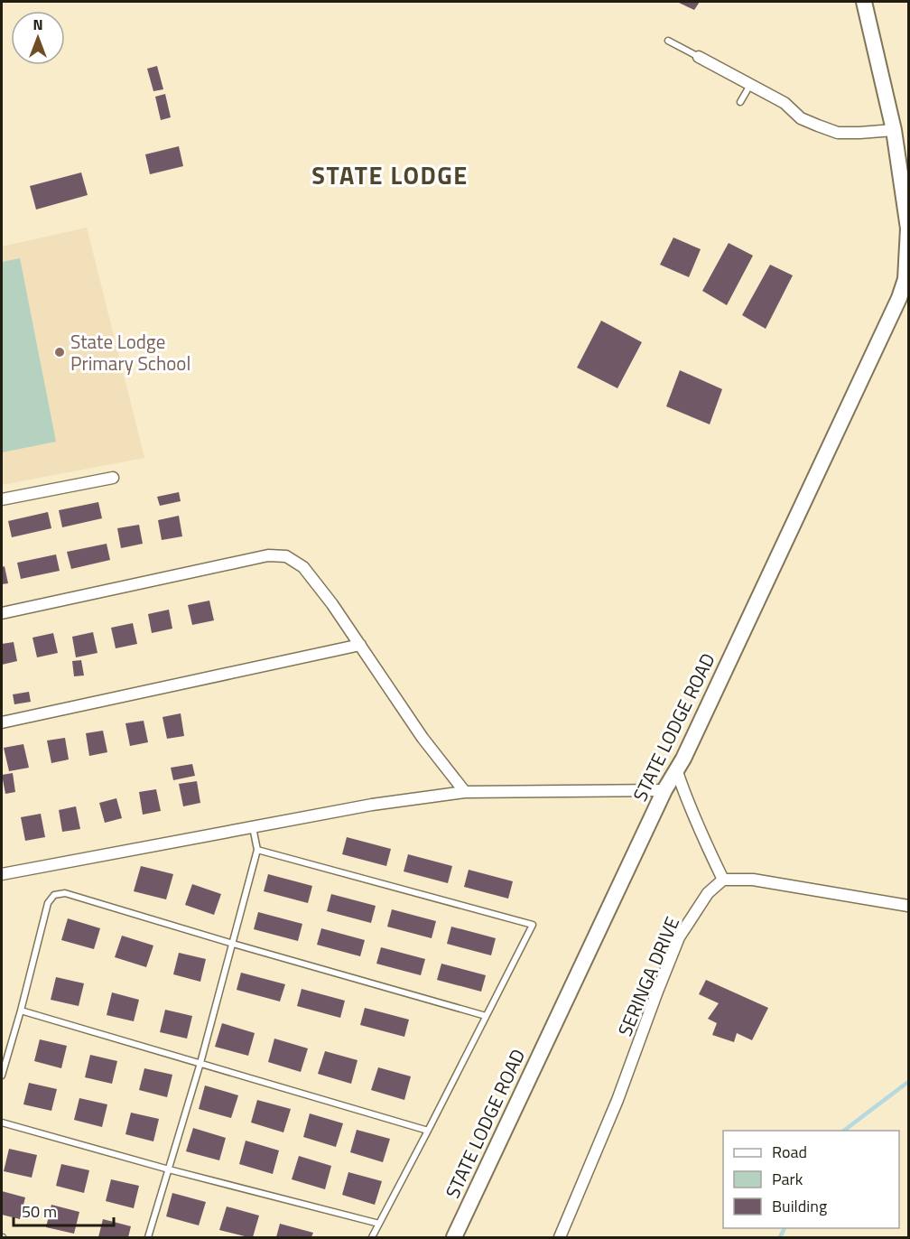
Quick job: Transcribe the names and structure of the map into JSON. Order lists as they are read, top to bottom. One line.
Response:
{"streets":{"street":["STATE LODGE ROAD","SERINGA DRIVE"]},"districts":["STATE LODGE"],"places":["State Lodge Primary School"],"legend":["Road","Park","Building"],"scale_bar":"50 m","north":"top"}
